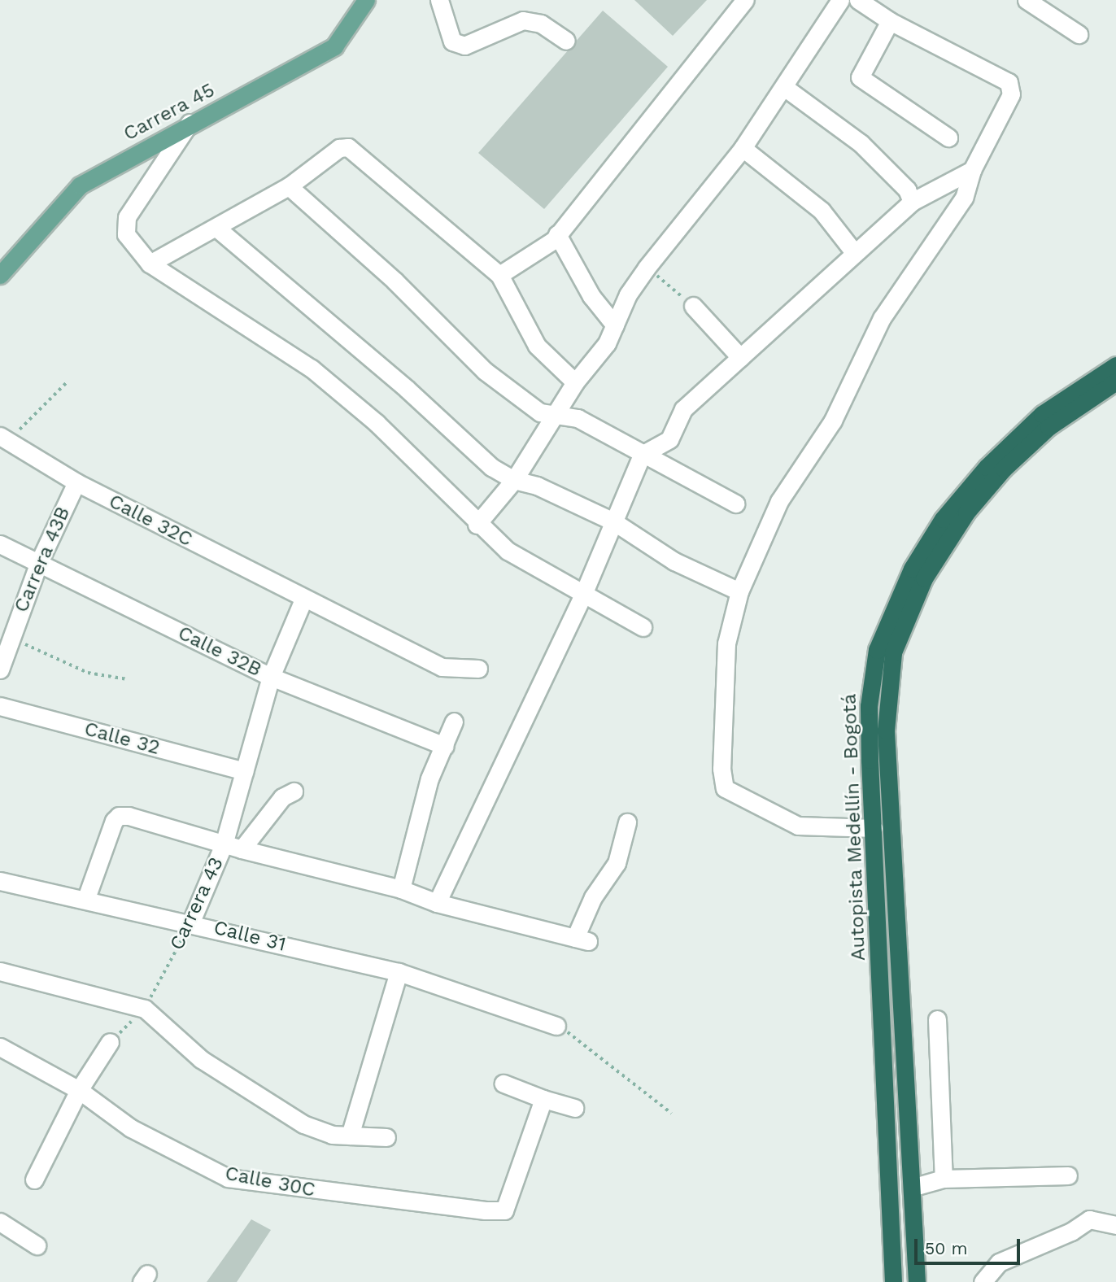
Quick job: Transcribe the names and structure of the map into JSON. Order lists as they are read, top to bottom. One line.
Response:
{"streets":{"highway":["Autopista Medellín - Bogotá"],"main road":["Carrera 45"],"street":["Calle 32C","Carrera 43B","Calle 32B","Calle 32","Carrera 43","Calle 31","Calle 30C"]},"crossings":[["Calle 32C","Carrera 43B"],["Calle 32C","Carrera 43"],["Carrera 43B","Calle 32B"],["Calle 32B","Carrera 43"],["Calle 32","Carrera 43"],["Carrera 43","Calle 31"]],"scale_bar":"50 m"}
